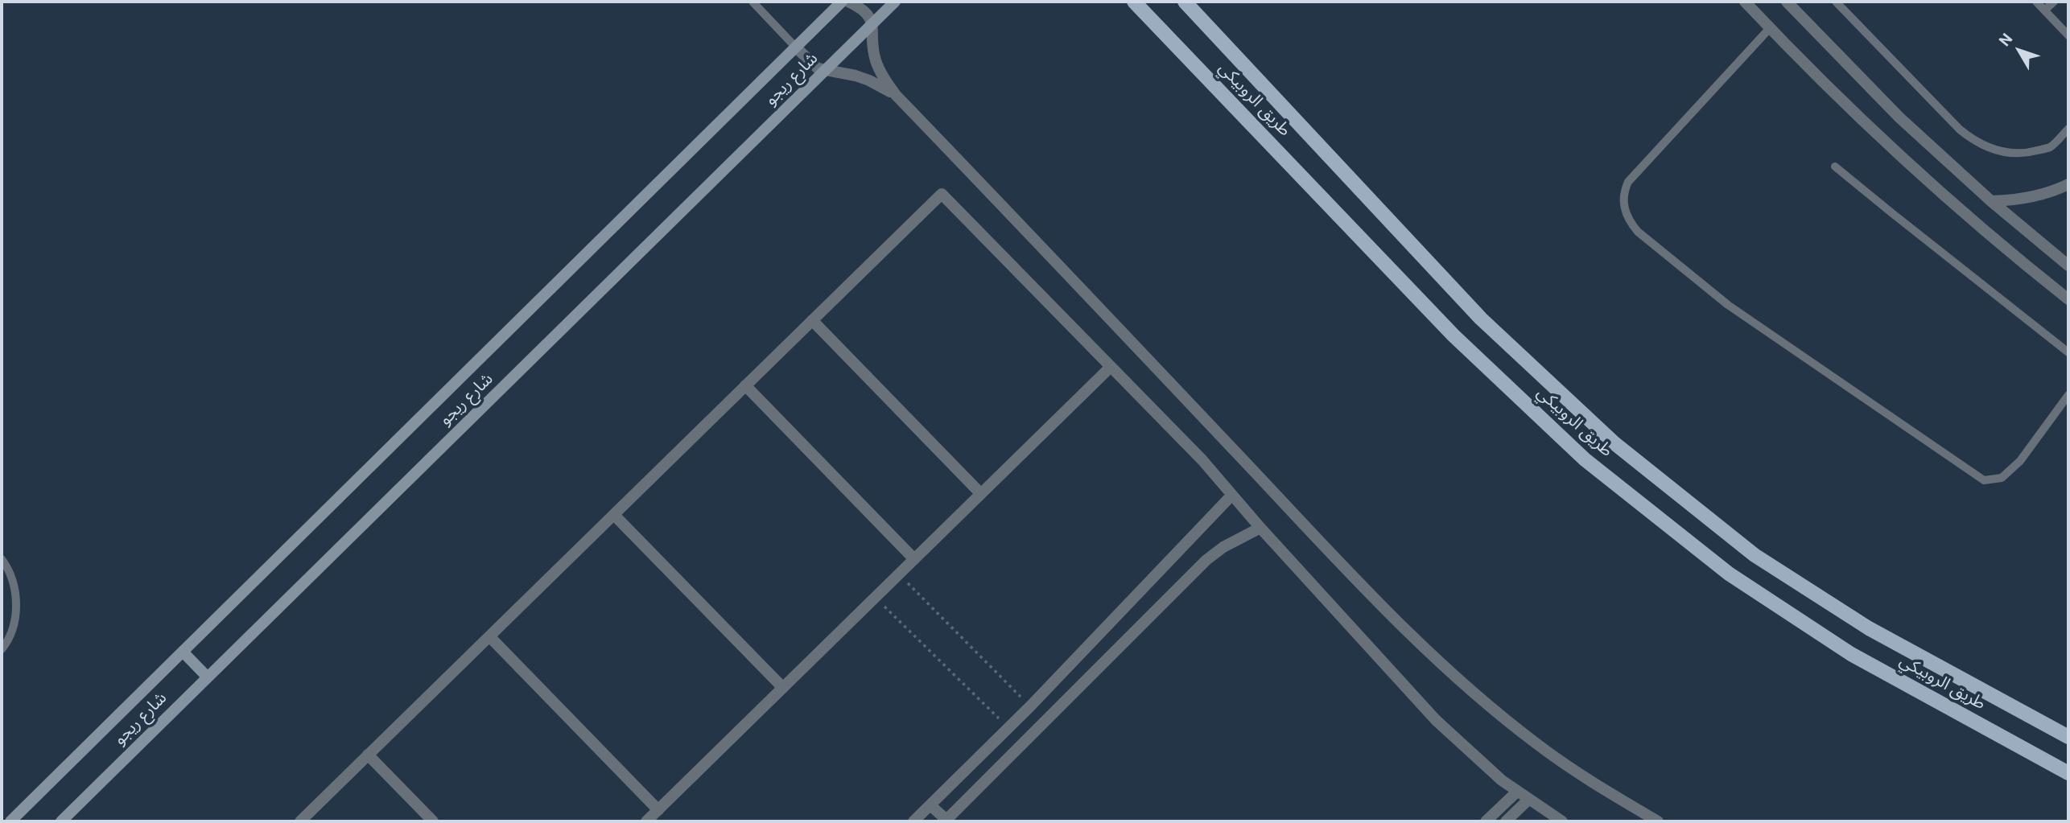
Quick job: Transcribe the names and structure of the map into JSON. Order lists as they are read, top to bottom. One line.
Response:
{"streets":{"main road":["شارع ريجو","طريق الروبيكي"]},"north":"top left"}
